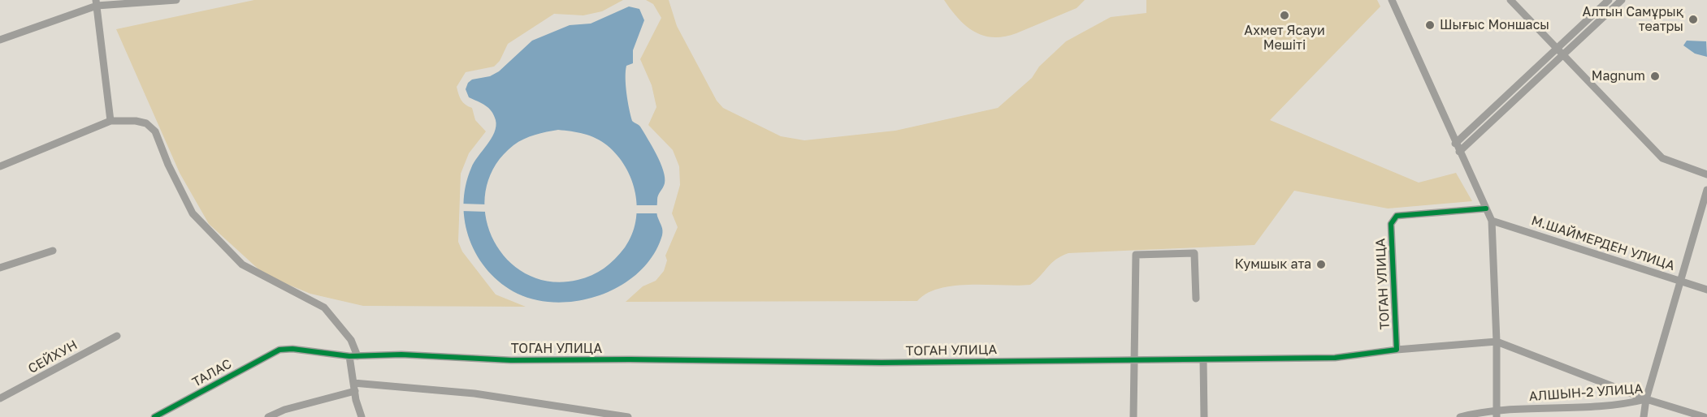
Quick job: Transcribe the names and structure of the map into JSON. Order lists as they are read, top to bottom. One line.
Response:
{"streets":{"street":["М.ШАЙМЕРДЕН УЛИЦА","ТОГАН УЛИЦА","СЕЙХУН","ТАЛАС","АЛШЫН-2 УЛИЦА"]},"crossings":[["ТОГАН УЛИЦА","ТАЛАС"]],"places":["Ахмет Ясауи Мешіті","Алтын Самұрық театры","Шығыс Моншасы","Magnum","Кумшык ата"]}
